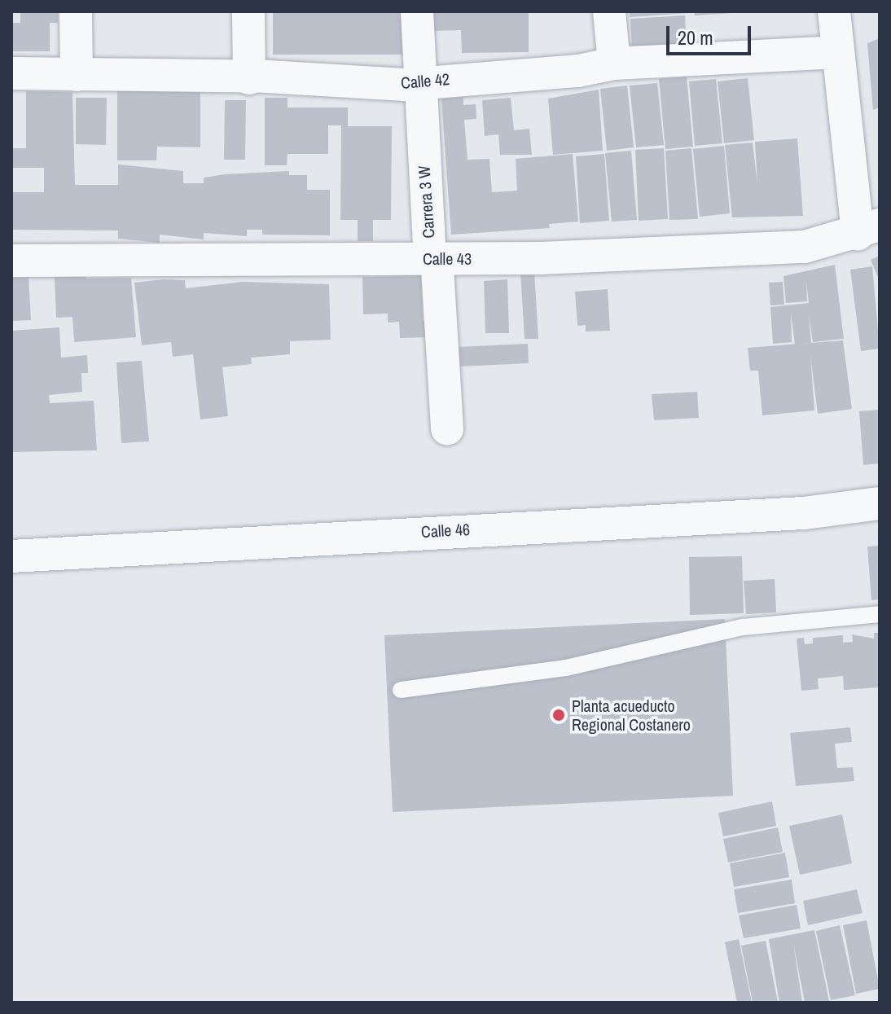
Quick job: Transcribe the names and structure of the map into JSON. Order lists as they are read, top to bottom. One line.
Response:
{"streets":{"street":["Calle 42","Carrera 3 W","Calle 43","Calle 46"]},"crossings":[["Calle 42","Carrera 3 W"],["Carrera 3 W","Calle 43"]],"places":["Planta acueducto Regional Costanero"],"scale_bar":"20 m"}
